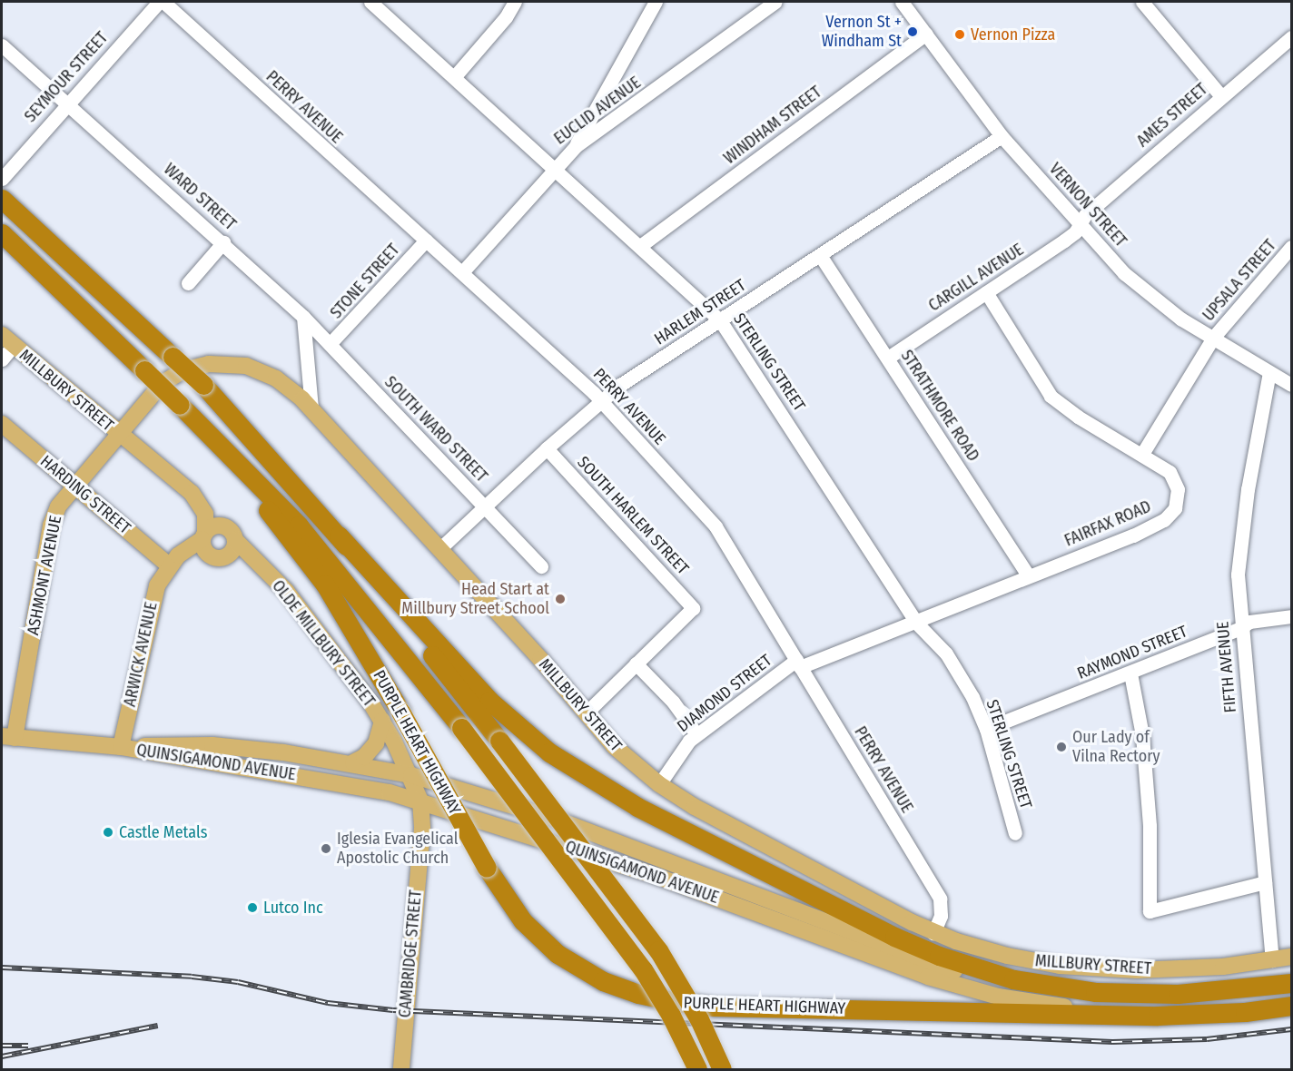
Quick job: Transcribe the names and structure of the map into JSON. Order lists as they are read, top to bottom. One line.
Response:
{"streets":{"highway":["PURPLE HEART HIGHWAY"],"main road":["MILLBURY STREET","HARDING STREET","ASHMONT AVENUE","OLDE MILLBURY STREET","ARWICK AVENUE","QUINSIGAMOND AVENUE","CAMBRIDGE STREET"],"street":["SEYMOUR STREET","PERRY AVENUE","EUCLID AVENUE","AMES STREET","WINDHAM STREET","WARD STREET","VERNON STREET","CARGILL AVENUE","UPSALA STREET","STONE STREET","HARLEM STREET","STERLING STREET","STRATHMORE ROAD","SOUTH WARD STREET","SOUTH HARLEM STREET","FAIRFAX ROAD","RAYMOND STREET","FIFTH AVENUE","DIAMOND STREET"]},"crossings":[["SEYMOUR STREET","WARD STREET"],["PERRY AVENUE","EUCLID AVENUE"],["PERRY AVENUE","STONE STREET"],["PERRY AVENUE","HARLEM STREET"],["PERRY AVENUE","MILLBURY STREET"],["PERRY AVENUE","FAIRFAX ROAD"],["PERRY AVENUE","DIAMOND STREET"],["EUCLID AVENUE","STERLING STREET"],["AMES STREET","VERNON STREET"],["AMES STREET","CARGILL AVENUE"],["WINDHAM STREET","VERNON STREET"],["WINDHAM STREET","STERLING STREET"],["WARD STREET","SOUTH WARD STREET"],["VERNON STREET","CARGILL AVENUE"],["VERNON STREET","UPSALA STREET"],["VERNON STREET","HARLEM STREET"],["VERNON STREET","FIFTH AVENUE"],["CARGILL AVENUE","STRATHMORE ROAD"],["CARGILL AVENUE","FAIRFAX ROAD"],["UPSALA STREET","FAIRFAX ROAD"],["STONE STREET","SOUTH WARD STREET"],["HARLEM STREET","STERLING STREET"],["HARLEM STREET","MILLBURY STREET"],["HARLEM STREET","STRATHMORE ROAD"],["HARLEM STREET","SOUTH WARD STREET"],["HARLEM STREET","SOUTH HARLEM STREET"],["STERLING STREET","FAIRFAX ROAD"],["STERLING STREET","RAYMOND STREET"],["MILLBURY STREET","ASHMONT AVENUE"],["MILLBURY STREET","FIFTH AVENUE"],["MILLBURY STREET","DIAMOND STREET"],["STRATHMORE ROAD","FAIRFAX ROAD"],["HARDING STREET","ASHMONT AVENUE"],["HARDING STREET","ARWICK AVENUE"],["FAIRFAX ROAD","DIAMOND STREET"],["ASHMONT AVENUE","QUINSIGAMOND AVENUE"],["OLDE MILLBURY STREET","ARWICK AVENUE"],["OLDE MILLBURY STREET","QUINSIGAMOND AVENUE"],["OLDE MILLBURY STREET","CAMBRIDGE STREET"],["RAYMOND STREET","FIFTH AVENUE"],["ARWICK AVENUE","QUINSIGAMOND AVENUE"],["PURPLE HEART HIGHWAY","QUINSIGAMOND AVENUE"],["QUINSIGAMOND AVENUE","CAMBRIDGE STREET"]],"places":["Vernon St + Windham St","Vernon Pizza","Head Start at Millbury Street School","Our Lady of Vilna Rectory","Castle Metals","Iglesia Evangelical Apostolic Church","Lutco Inc"]}
